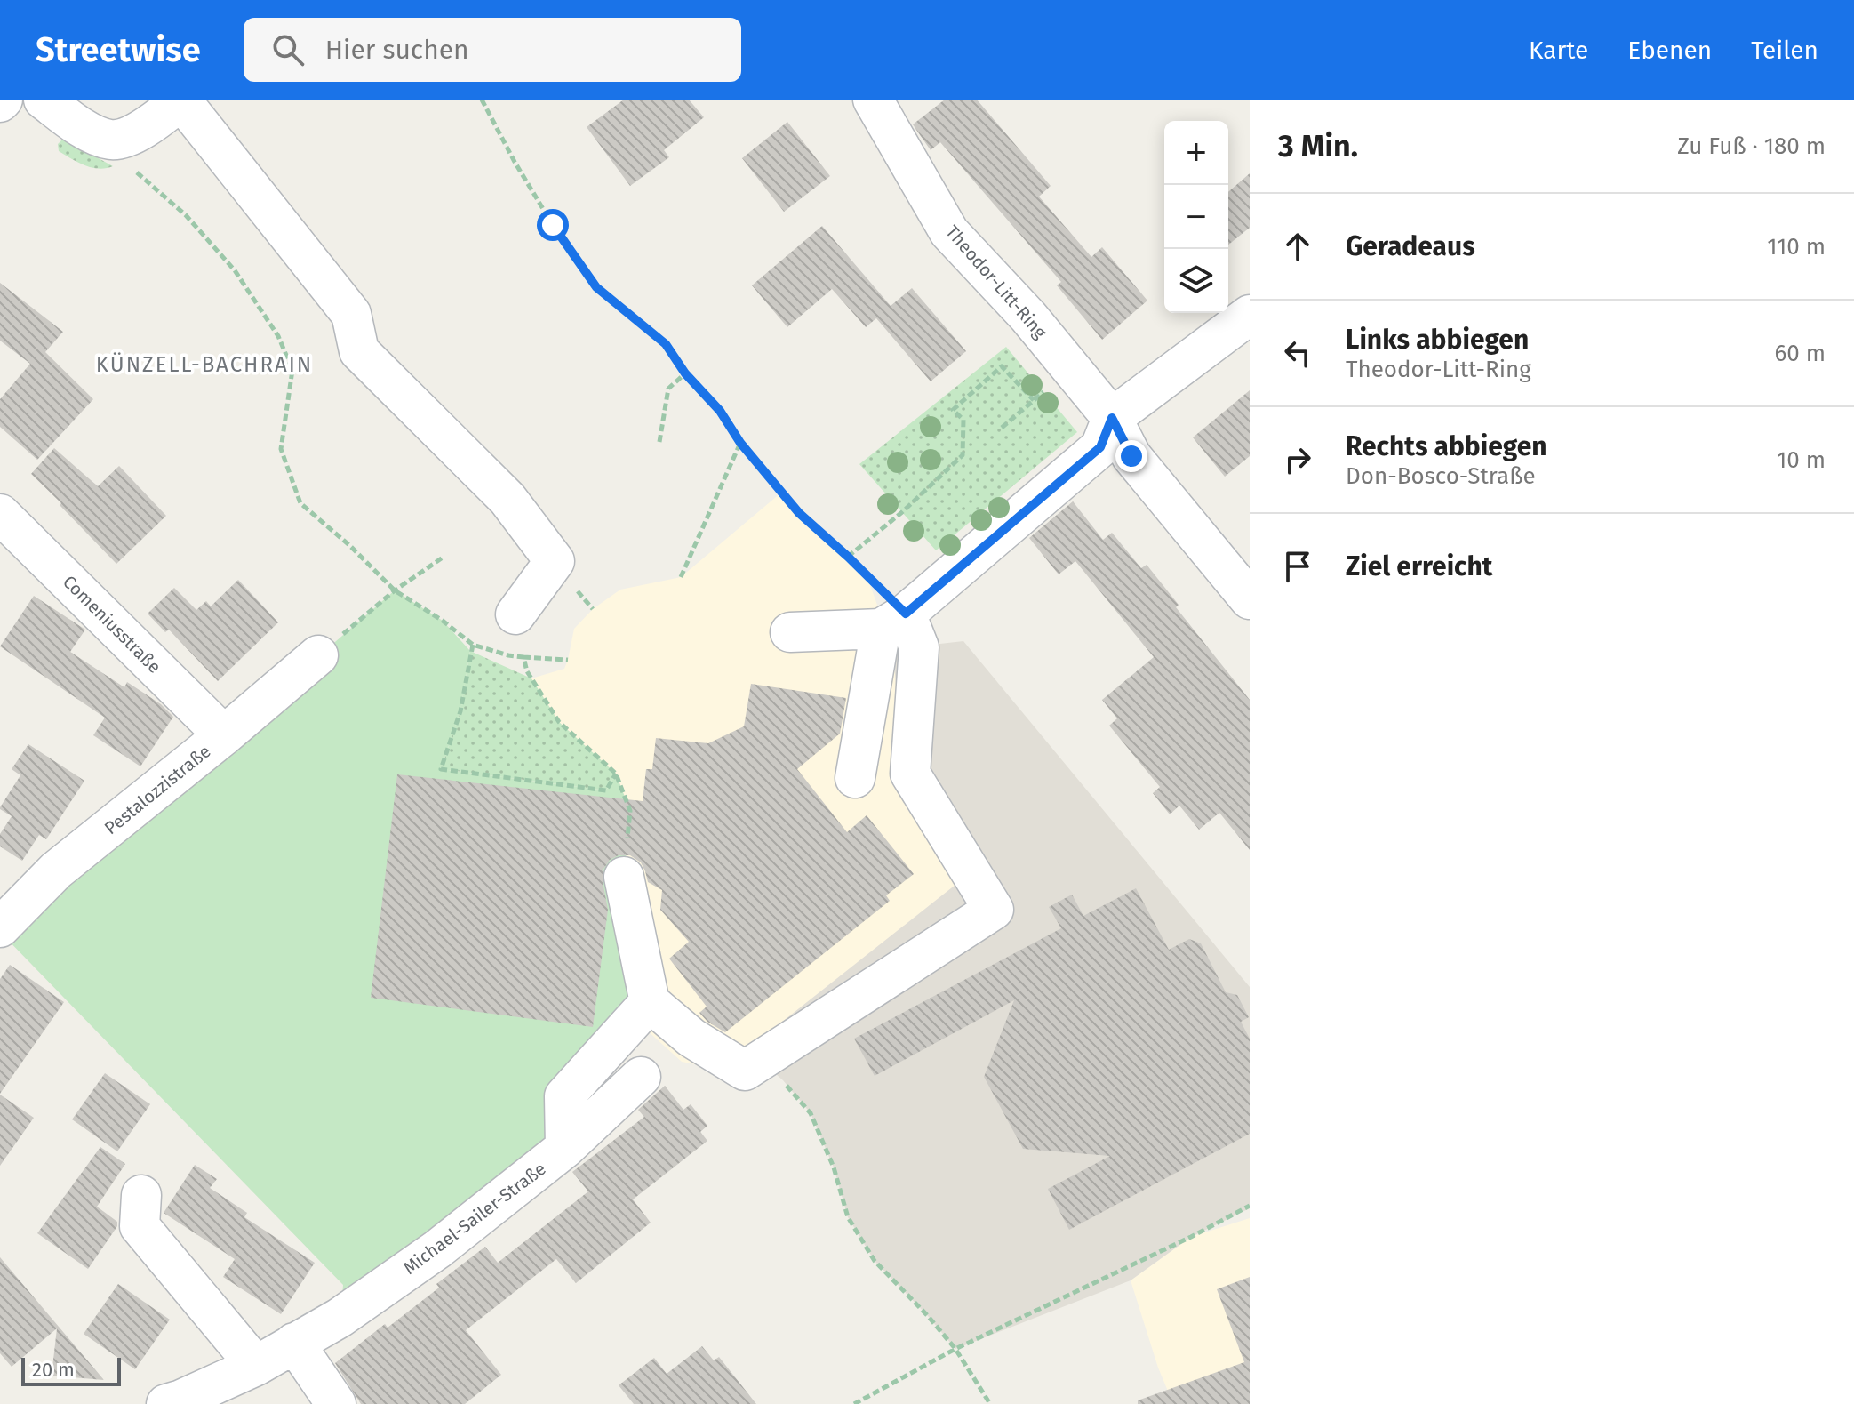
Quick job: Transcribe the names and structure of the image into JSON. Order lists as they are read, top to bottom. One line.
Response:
{"streets":{"street":["Theodor-Litt-Ring","Comeniusstraße","Pestalozzistraße","Michael-Sailer-Straße"]},"crossings":[["Comeniusstraße","Pestalozzistraße"]],"districts":["KÜNZELL-BACHRAIN"],"scale_bar":"20 m","page":{"header":"Streetwise","search":"Hier suchen","nav":["Karte","Ebenen","Teilen"],"heading":["3 Min.","Zu Fuß · 180 m"],"map_buttons":["+","−"],"list":[["Geradeaus","110 m"],["Links abbiegen","Theodor-Litt-Ring","60 m"],["Rechts abbiegen","Don-Bosco-Straße","10 m"],"Ziel erreicht"],"scale":"20 m"}}
